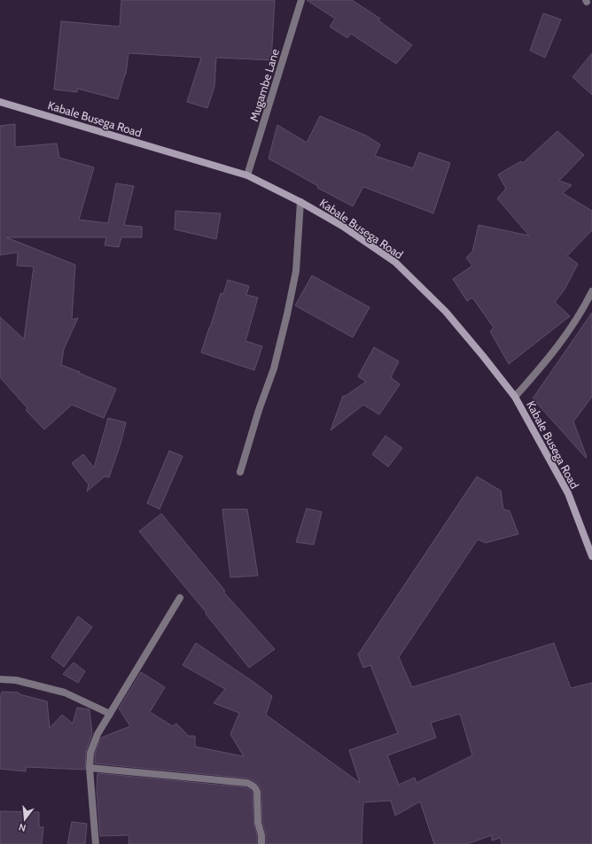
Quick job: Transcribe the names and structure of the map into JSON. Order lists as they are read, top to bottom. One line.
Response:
{"streets":{"street":["Mugambe Lane","Kabale Busega Road"]},"crossings":[["Mugambe Lane","Kabale Busega Road"]],"north":"bottom"}
